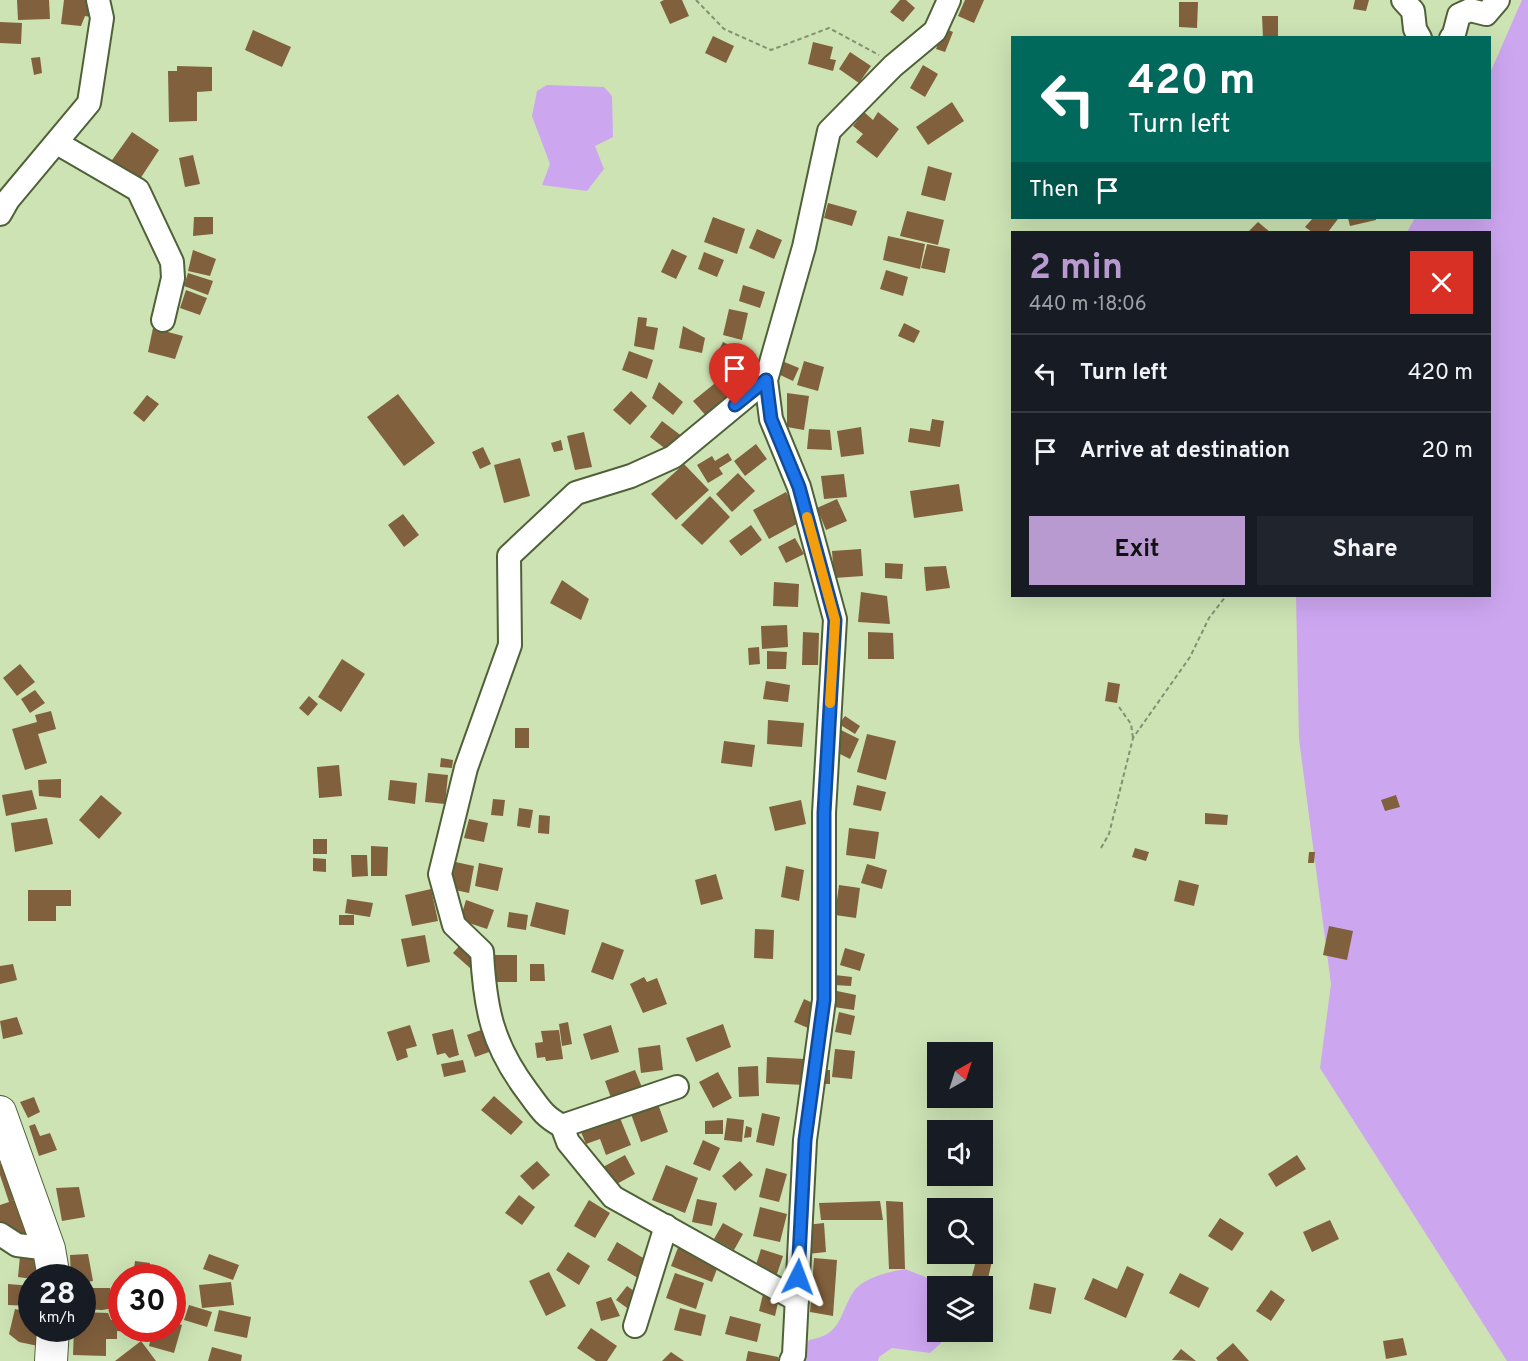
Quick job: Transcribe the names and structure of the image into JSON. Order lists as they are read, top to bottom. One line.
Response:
{"north":"top right","page":{"turn":["420 m","Turn left"],"then":"Then","heading":["2 min","440 m · 18:06"],"list":[{"name":"Turn left","value":"420 m"},{"name":"Arrive at destination","value":"20 m"}],"buttons":["Exit","Share"],"speed":"28 km/h","limit":"30"}}
